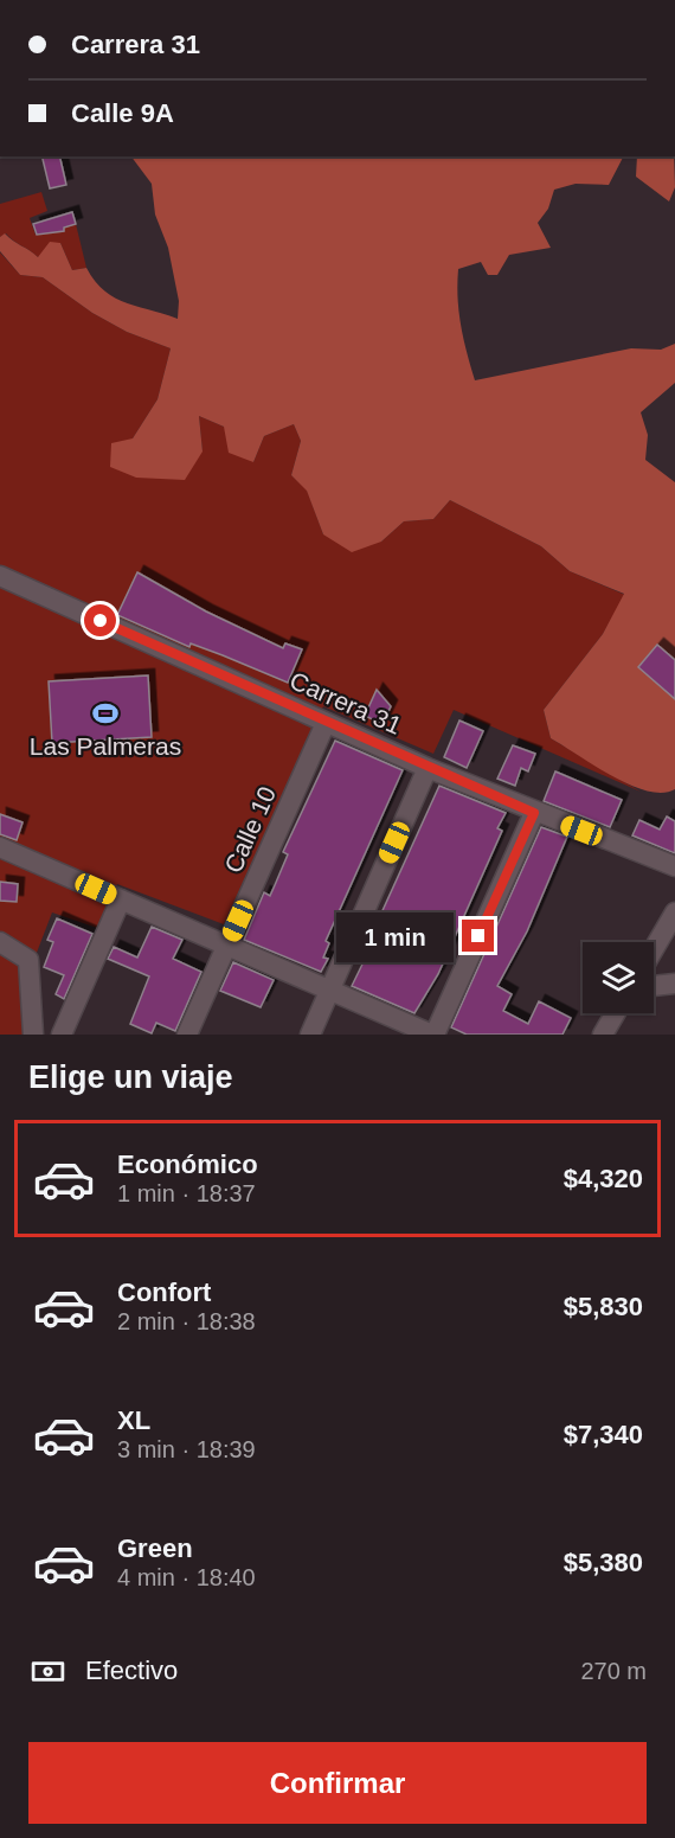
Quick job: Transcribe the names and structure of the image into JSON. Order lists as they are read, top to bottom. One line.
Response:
{"streets":{"street":["Carrera 31","Calle 10"]},"crossings":[["Carrera 31","Calle 10"]],"places":{"sports":["Las Palmeras"]},"page":{"banner":["Carrera 31","Calle 9A"],"bubble":"1 min","heading":"Elige un viaje","list":[{"name":"Económico","note":"1 min · 18:37","value":"$4,320"},{"name":"Confort","note":"2 min · 18:38","value":"$5,830"},{"name":"XL","note":"3 min · 18:39","value":"$7,340"},{"name":"Green","note":"4 min · 18:40","value":"$5,380"}],"pay":["Efectivo","270 m"],"buttons":"Confirmar"}}
